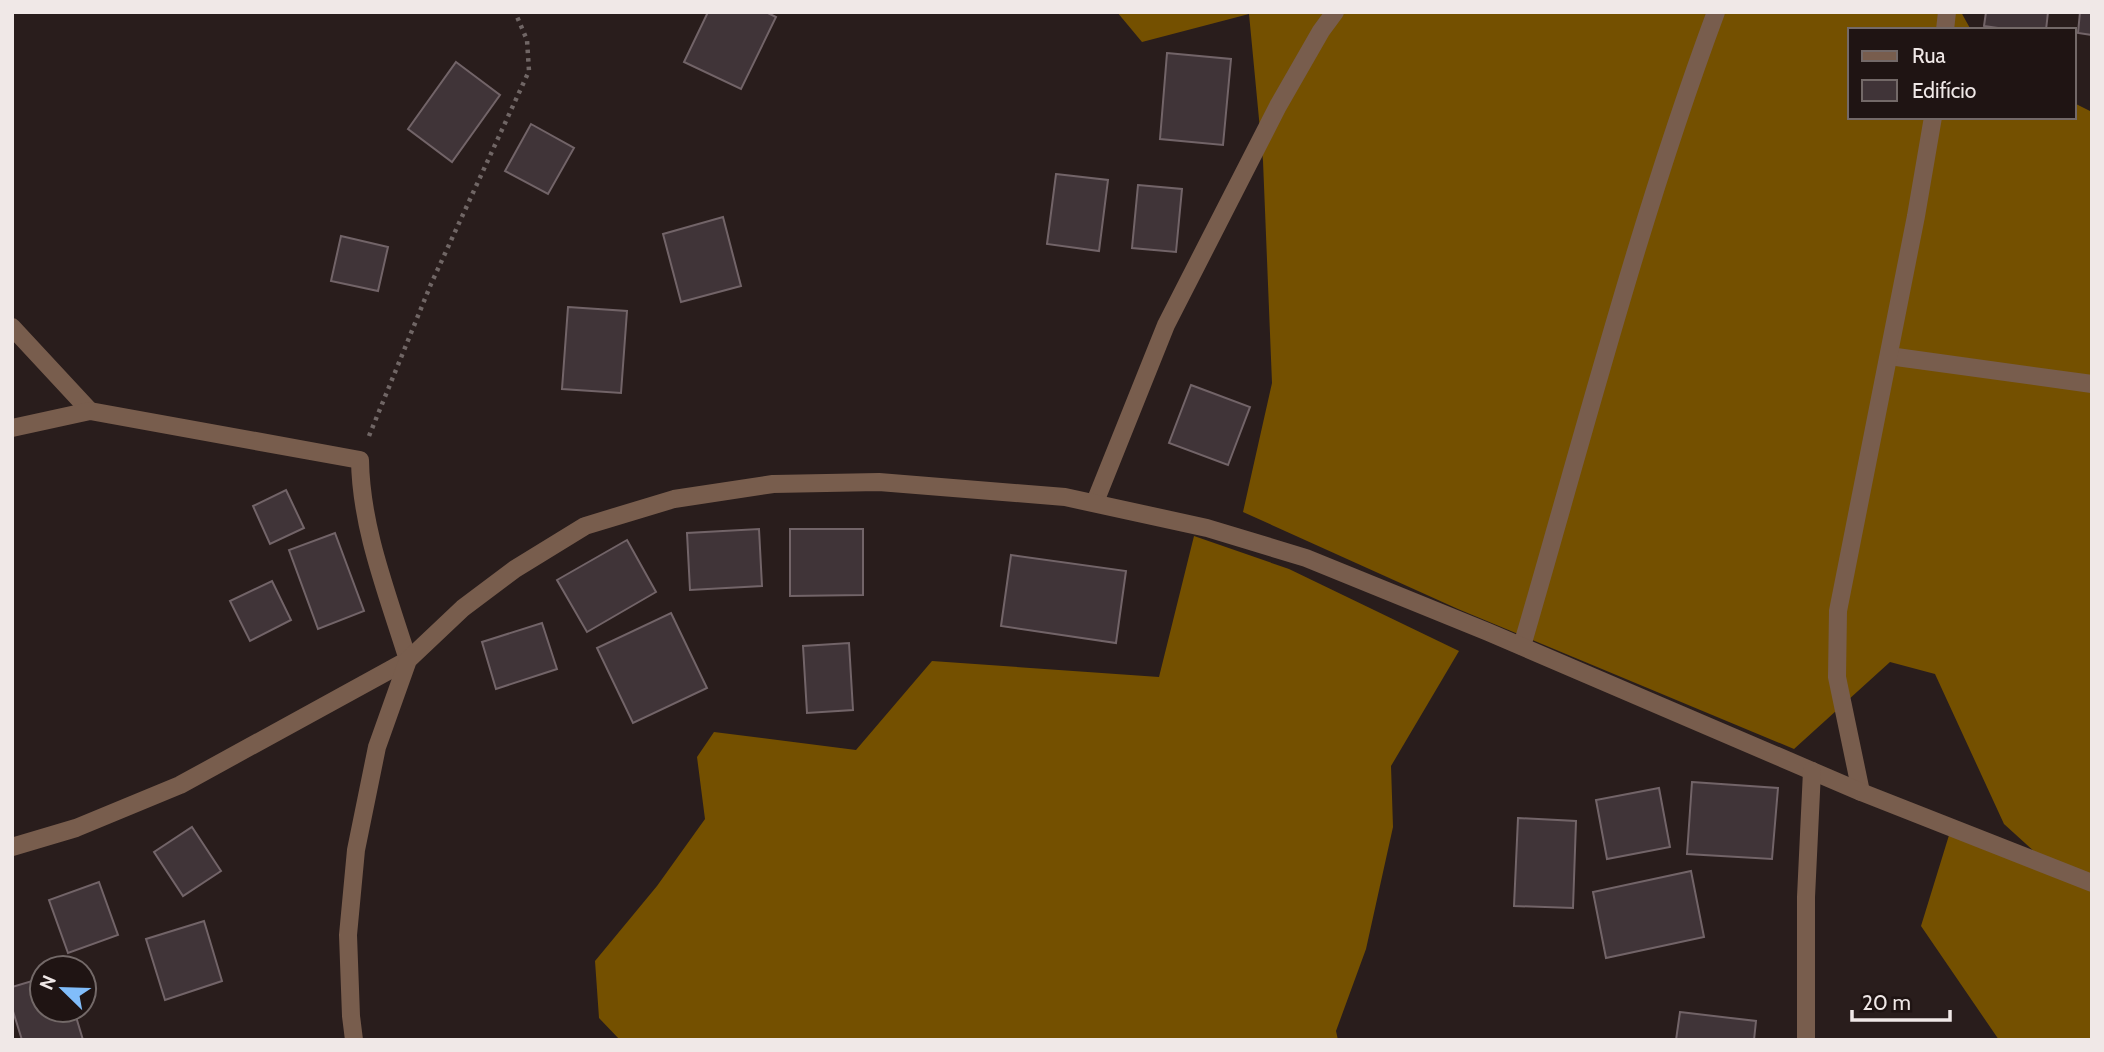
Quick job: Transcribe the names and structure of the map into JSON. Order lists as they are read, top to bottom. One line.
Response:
{"legend":["Rua","Edifício"],"scale_bar":"20 m","north":"top left"}
